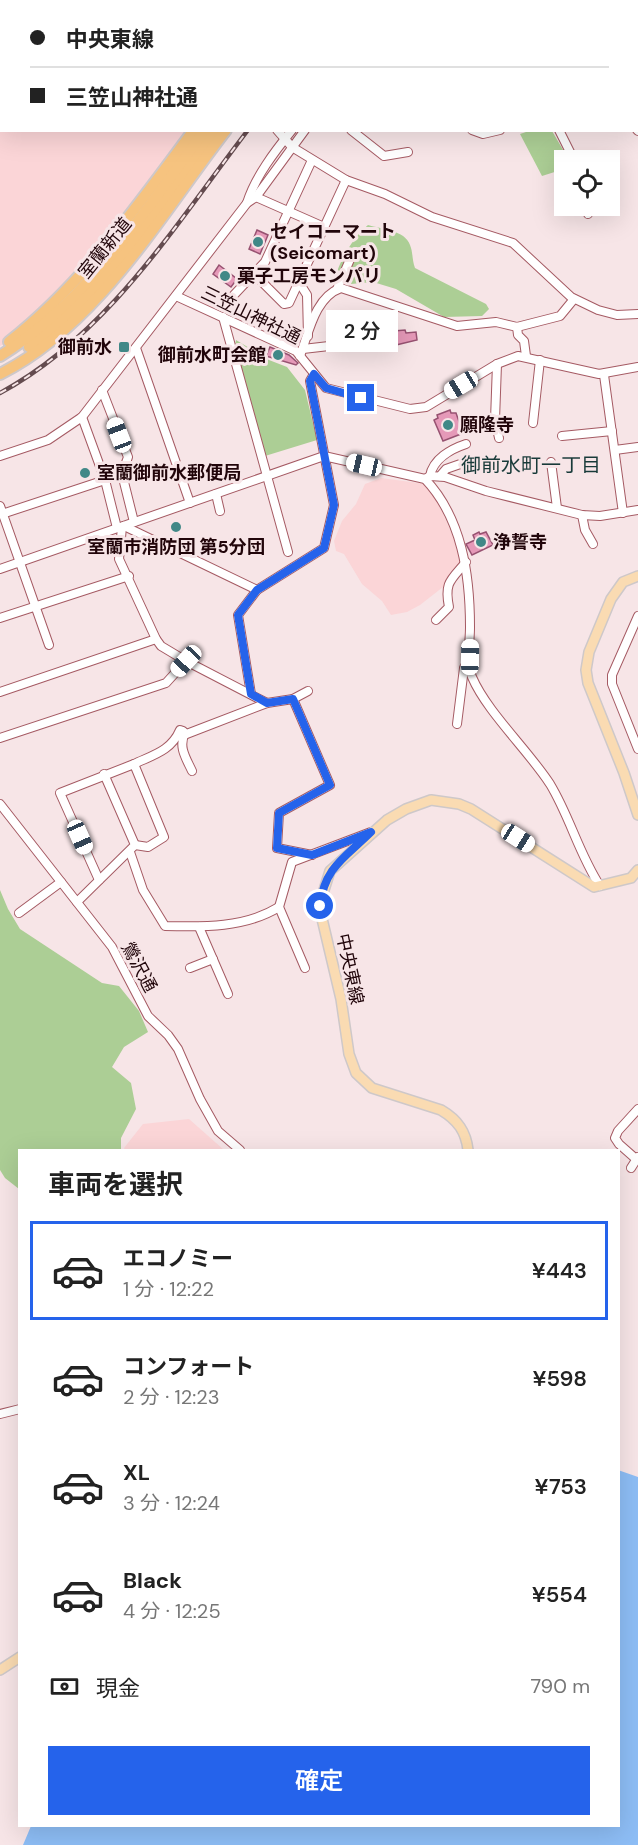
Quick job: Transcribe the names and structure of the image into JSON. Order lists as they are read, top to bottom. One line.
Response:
{"streets":{"highway":["室蘭新道"],"main road":["中央東線"],"street":["三笠山神社通","鶯沢通"]},"districts":["御前水町一丁目"],"places":{"other":["セイコーマート (Seicomart)","菓子工房モンパリ","御前水町会館","願隆寺","室蘭御前水郵便局","室蘭市消防団 第5分団","浄誓寺"],"transit":["御前水"]},"page":{"banner":["中央東線","三笠山神社通"],"bubble":"2 分","heading":"車両を選択","list":[{"name":"エコノミー","note":"1 分 · 12:22","value":"¥443"},{"name":"コンフォート","note":"2 分 · 12:23","value":"¥598"},{"name":"XL","note":"3 分 · 12:24","value":"¥753"},{"name":"Black","note":"4 分 · 12:25","value":"¥554"}],"pay":["現金","790 m"],"buttons":"確定"}}
